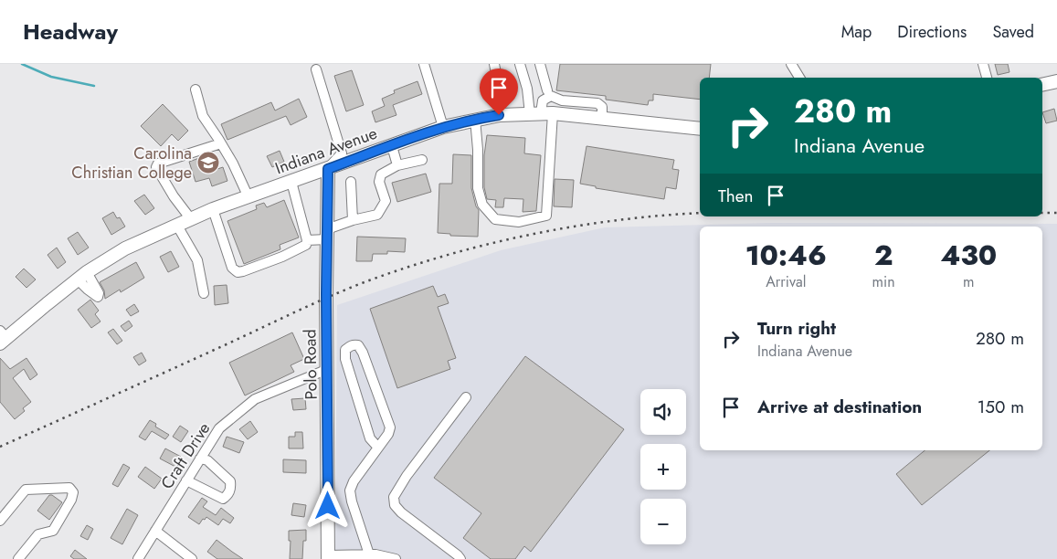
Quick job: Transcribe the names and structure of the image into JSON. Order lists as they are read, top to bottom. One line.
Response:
{"streets":{"main road":["Indiana Avenue","Polo Road"],"street":["Craft Drive"]},"crossings":[["Indiana Avenue","Polo Road"],["Polo Road","Craft Drive"]],"places":{"school or university":["Carolina Christian College"]},"page":{"header":"Headway","nav":["Map","Directions","Saved"],"turn":["280 m","Indiana Avenue"],"then":"Then","eta":["10:46","Arrival","2","min","430","m"],"list":[{"name":"Turn right","note":"Indiana Avenue","value":"280 m"},{"name":"Arrive at destination","value":"150 m"}],"map_buttons":["+","−"]}}
